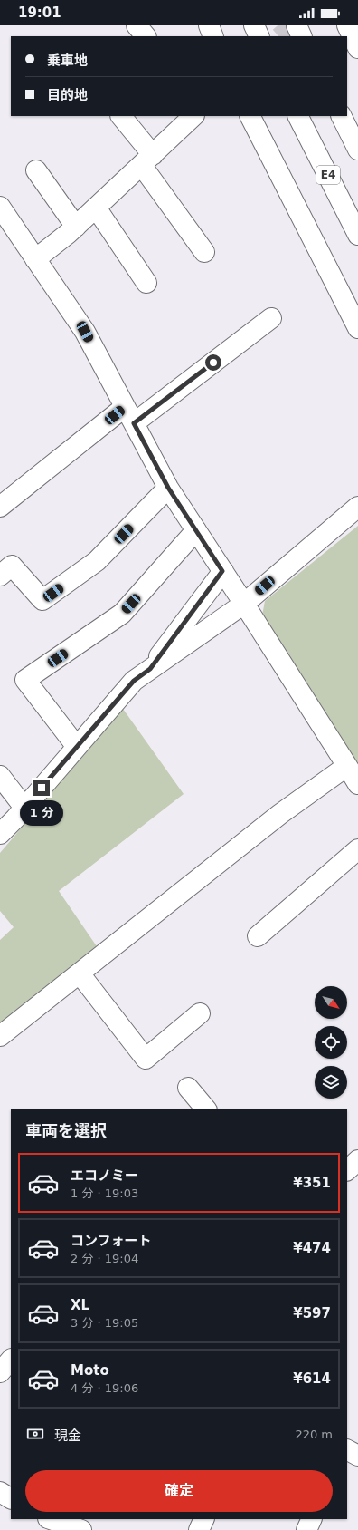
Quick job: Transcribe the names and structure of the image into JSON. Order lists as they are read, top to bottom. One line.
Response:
{"streets":{"main road":["E4"]},"north":"bottom right","page":{"status":"19:01","banner":["乗車地","目的地"],"bubble":"1 分","heading":"車両を選択","list":[{"name":"エコノミー","note":"1 分 · 19:03","value":"¥351"},{"name":"コンフォート","note":"2 分 · 19:04","value":"¥474"},{"name":"XL","note":"3 分 · 19:05","value":"¥597"},{"name":"Moto","note":"4 分 · 19:06","value":"¥614"}],"pay":["現金","220 m"],"buttons":"確定"}}
